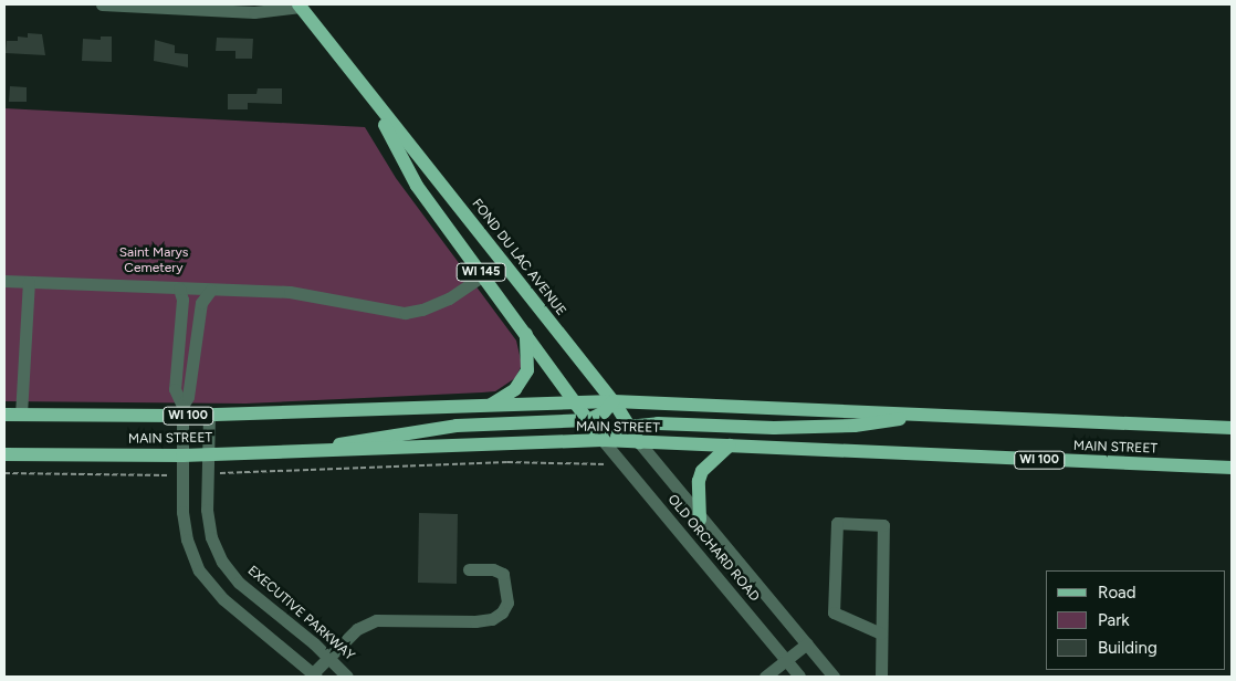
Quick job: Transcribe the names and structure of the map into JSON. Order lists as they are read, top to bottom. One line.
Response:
{"streets":{"main road":["FOND DU LAC AVENUE","WI 145","WI 100","MAIN STREET"],"street":["OLD ORCHARD ROAD","EXECUTIVE PARKWAY"]},"crossings":[["FOND DU LAC AVENUE","MAIN STREET"],["FOND DU LAC AVENUE","OLD ORCHARD ROAD"],["MAIN STREET","OLD ORCHARD ROAD"],["MAIN STREET","EXECUTIVE PARKWAY"]],"parks":["Saint Marys Cemetery"],"legend":["Road","Park","Building"]}
